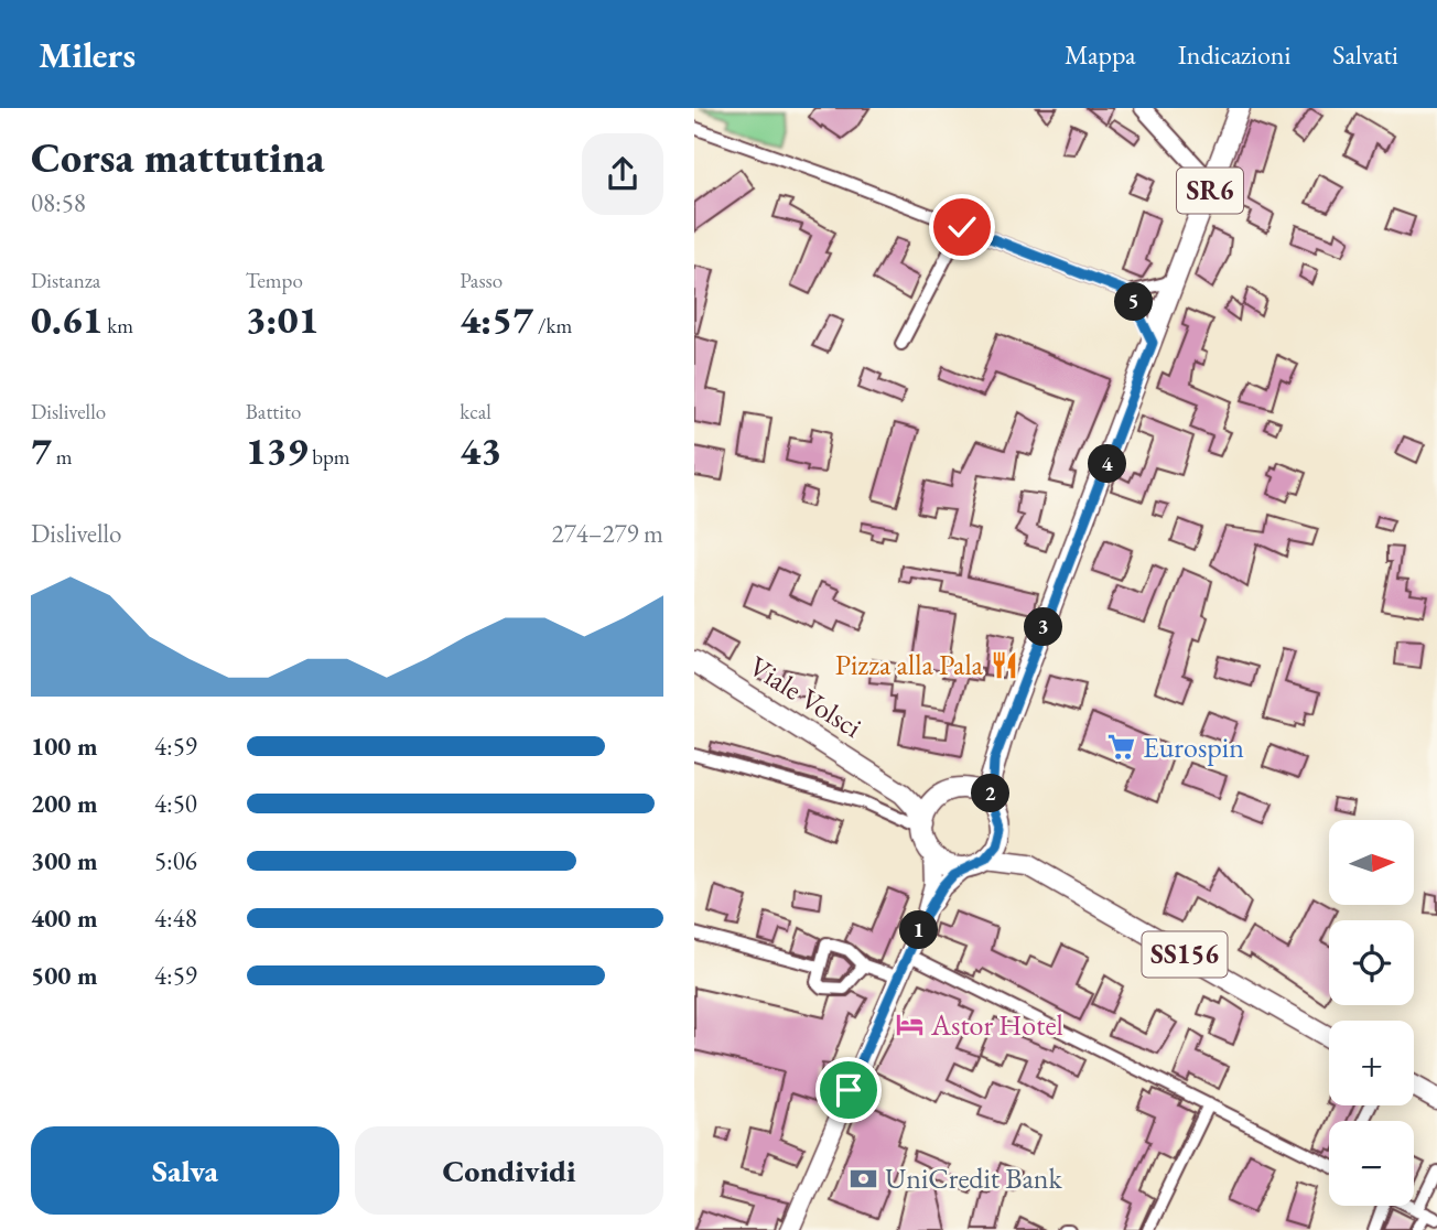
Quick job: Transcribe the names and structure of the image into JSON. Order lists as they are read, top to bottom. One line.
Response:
{"streets":{"main road":["SR6","Viale Volsci","SS156"]},"crossings":[["SR6","Viale Volsci"],["SR6","SS156"],["Viale Volsci","SS156"]],"places":{"restaurant":["Pizza alla Pala"],"supermarket":["Eurospin"],"hotel":["Astor Hotel"],"bank":["UniCredit Bank"]},"north":"right","page":{"header":"Milers","nav":["Mappa","Indicazioni","Salvati"],"heading":["Corsa mattutina","08:58"],"stats":[["Distanza","0.61 km"],["Tempo","3:01"],["Passo","4:57 /km"],["Dislivello","7 m"],["Battito","139 bpm"],["kcal","43"]],"pins":["5","4","3","2","1"],"chart":["Dislivello","274–279 m"],"list":[{"name":"100 m","note":"4:59"},{"name":"200 m","note":"4:50"},{"name":"300 m","note":"5:06"},{"name":"400 m","note":"4:48"},{"name":"500 m","note":"4:59"}],"map_buttons":["+","−"],"buttons":["Salva","Condividi"]}}
